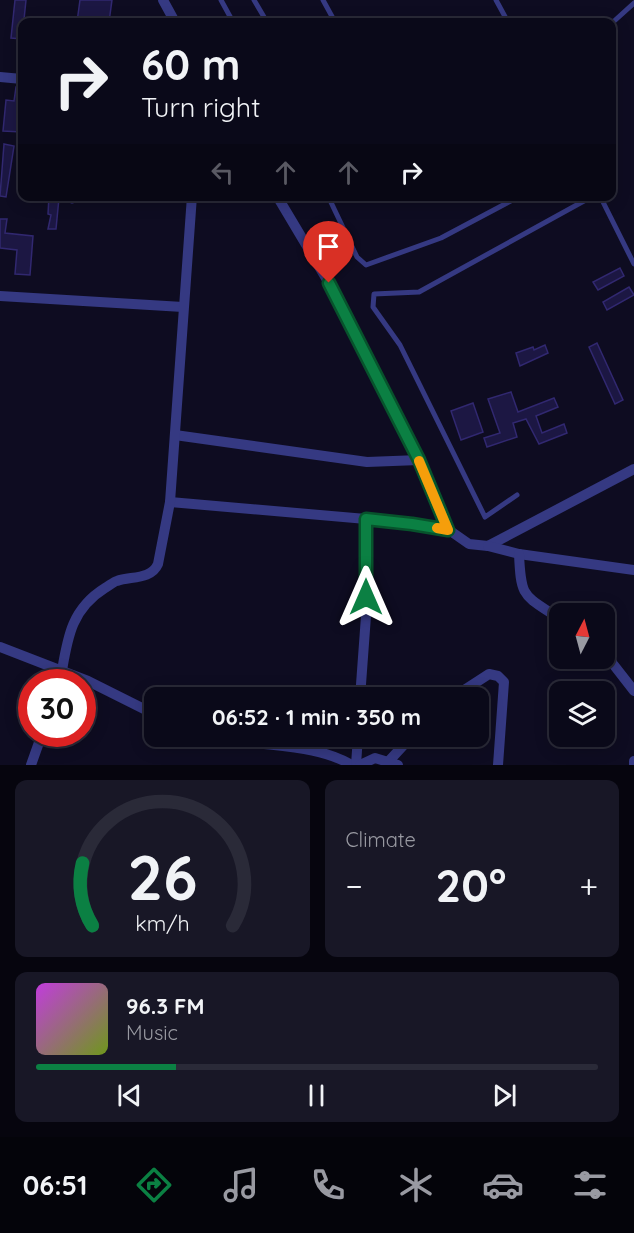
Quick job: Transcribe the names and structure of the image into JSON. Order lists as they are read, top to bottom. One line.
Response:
{"north":"top","page":{"turn":["60 m","Turn right"],"limit":"30","trip":"06:52 · 1 min · 350 m","tile":"Climate","heat":["−","20°","+"],"song":["96.3 FM","Music"],"tabs":"06:51","gauge":["26","km/h"]}}
